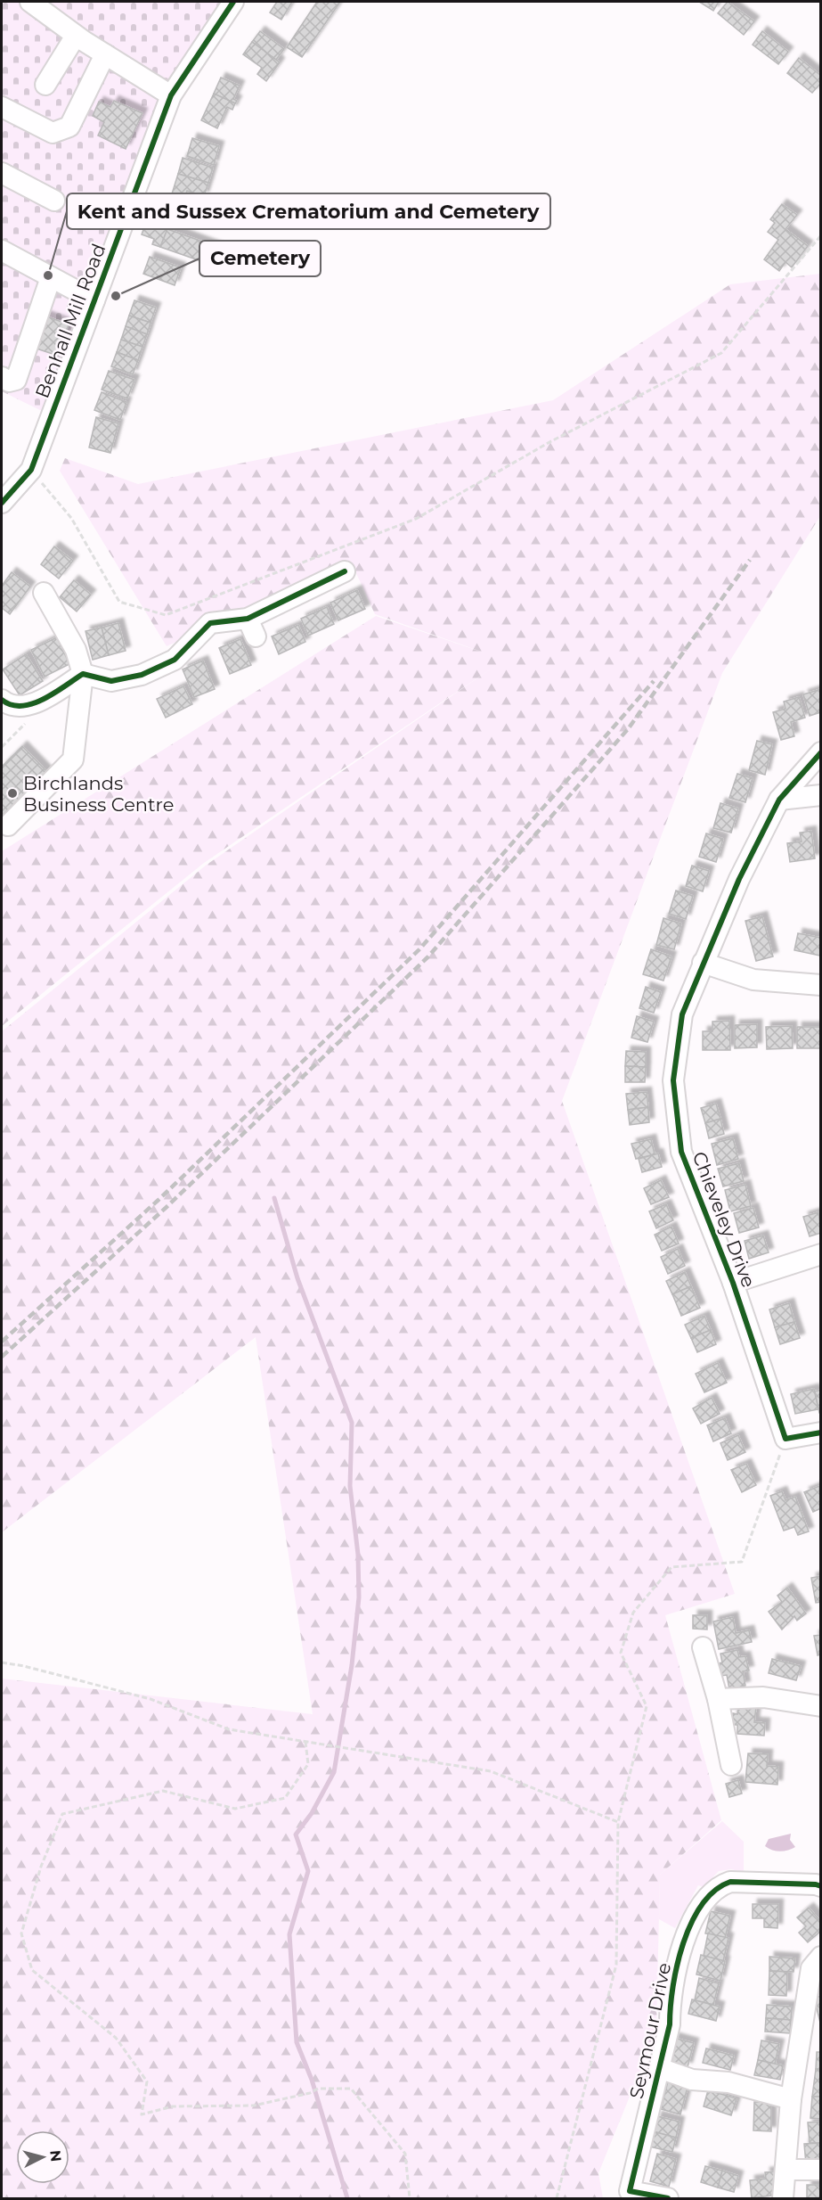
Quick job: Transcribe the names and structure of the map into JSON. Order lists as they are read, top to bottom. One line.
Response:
{"streets":{"street":["Benhall Mill Road","Chieveley Drive","Seymour Drive"]},"places":["Kent and Sussex Crematorium and Cemetery","Cemetery","Birchlands Business Centre"],"north":"right"}
